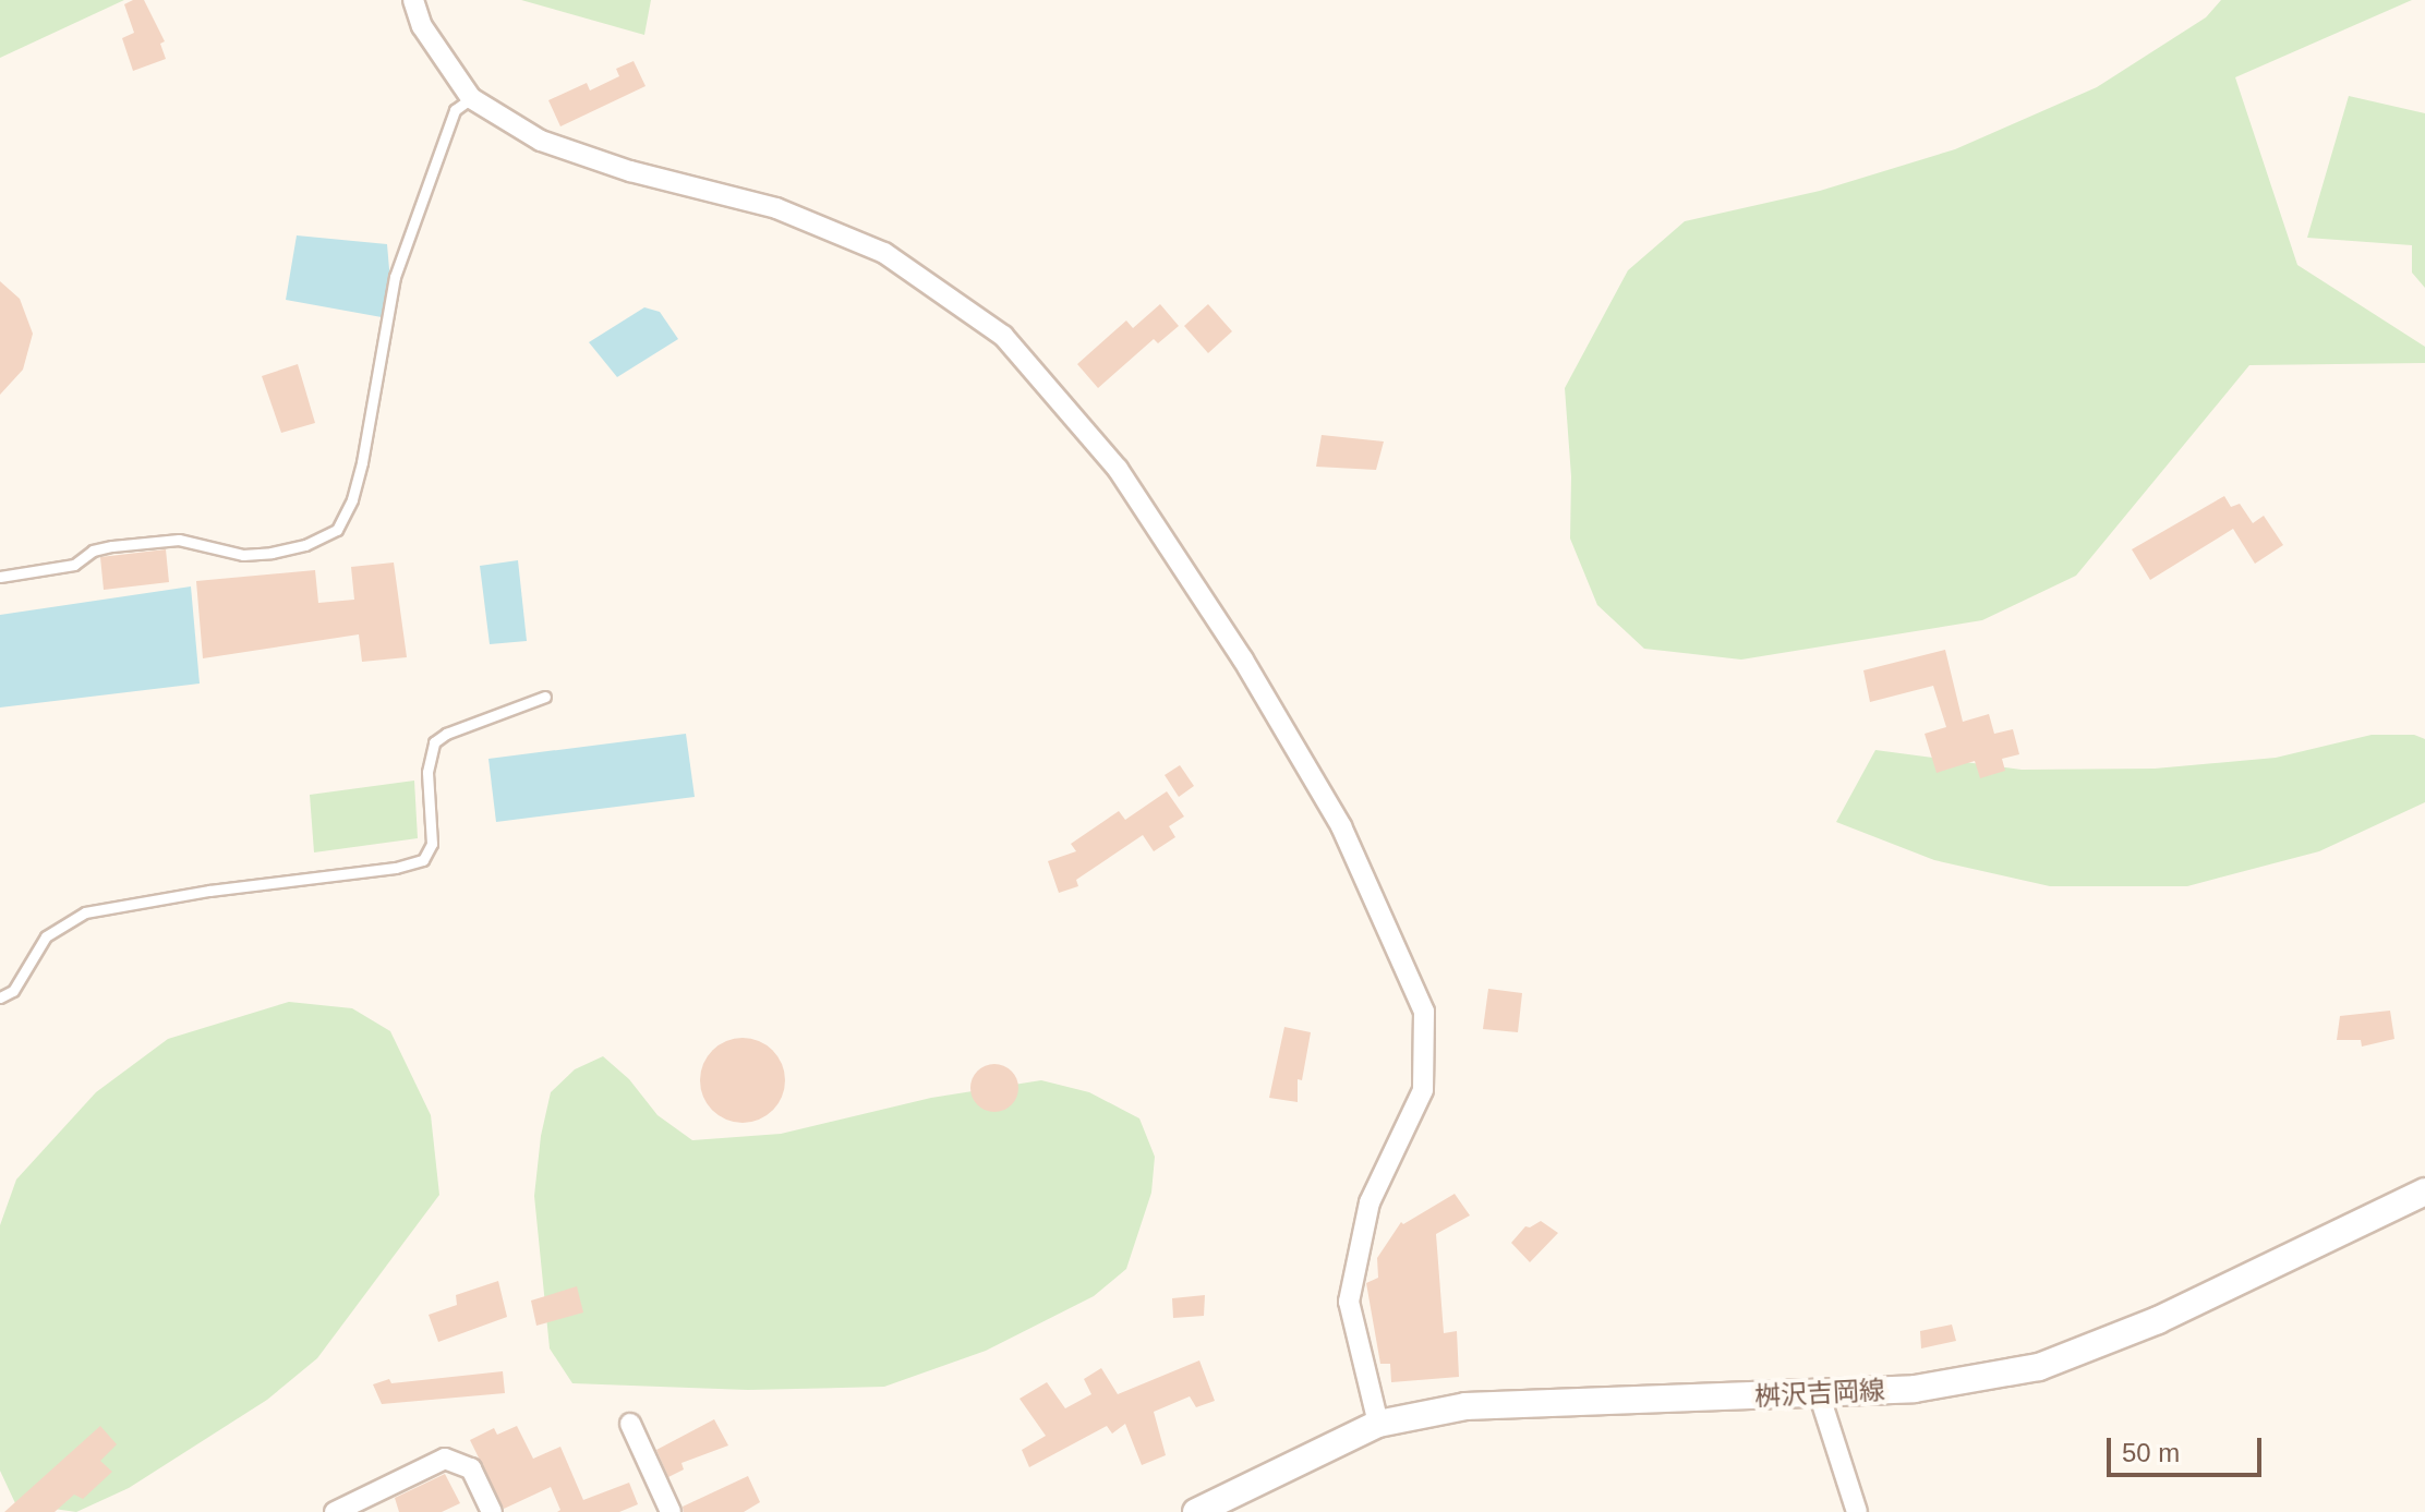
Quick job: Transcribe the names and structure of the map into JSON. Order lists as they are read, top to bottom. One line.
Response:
{"streets":{"main road":["桝沢吉岡線"]},"scale_bar":"50 m"}
